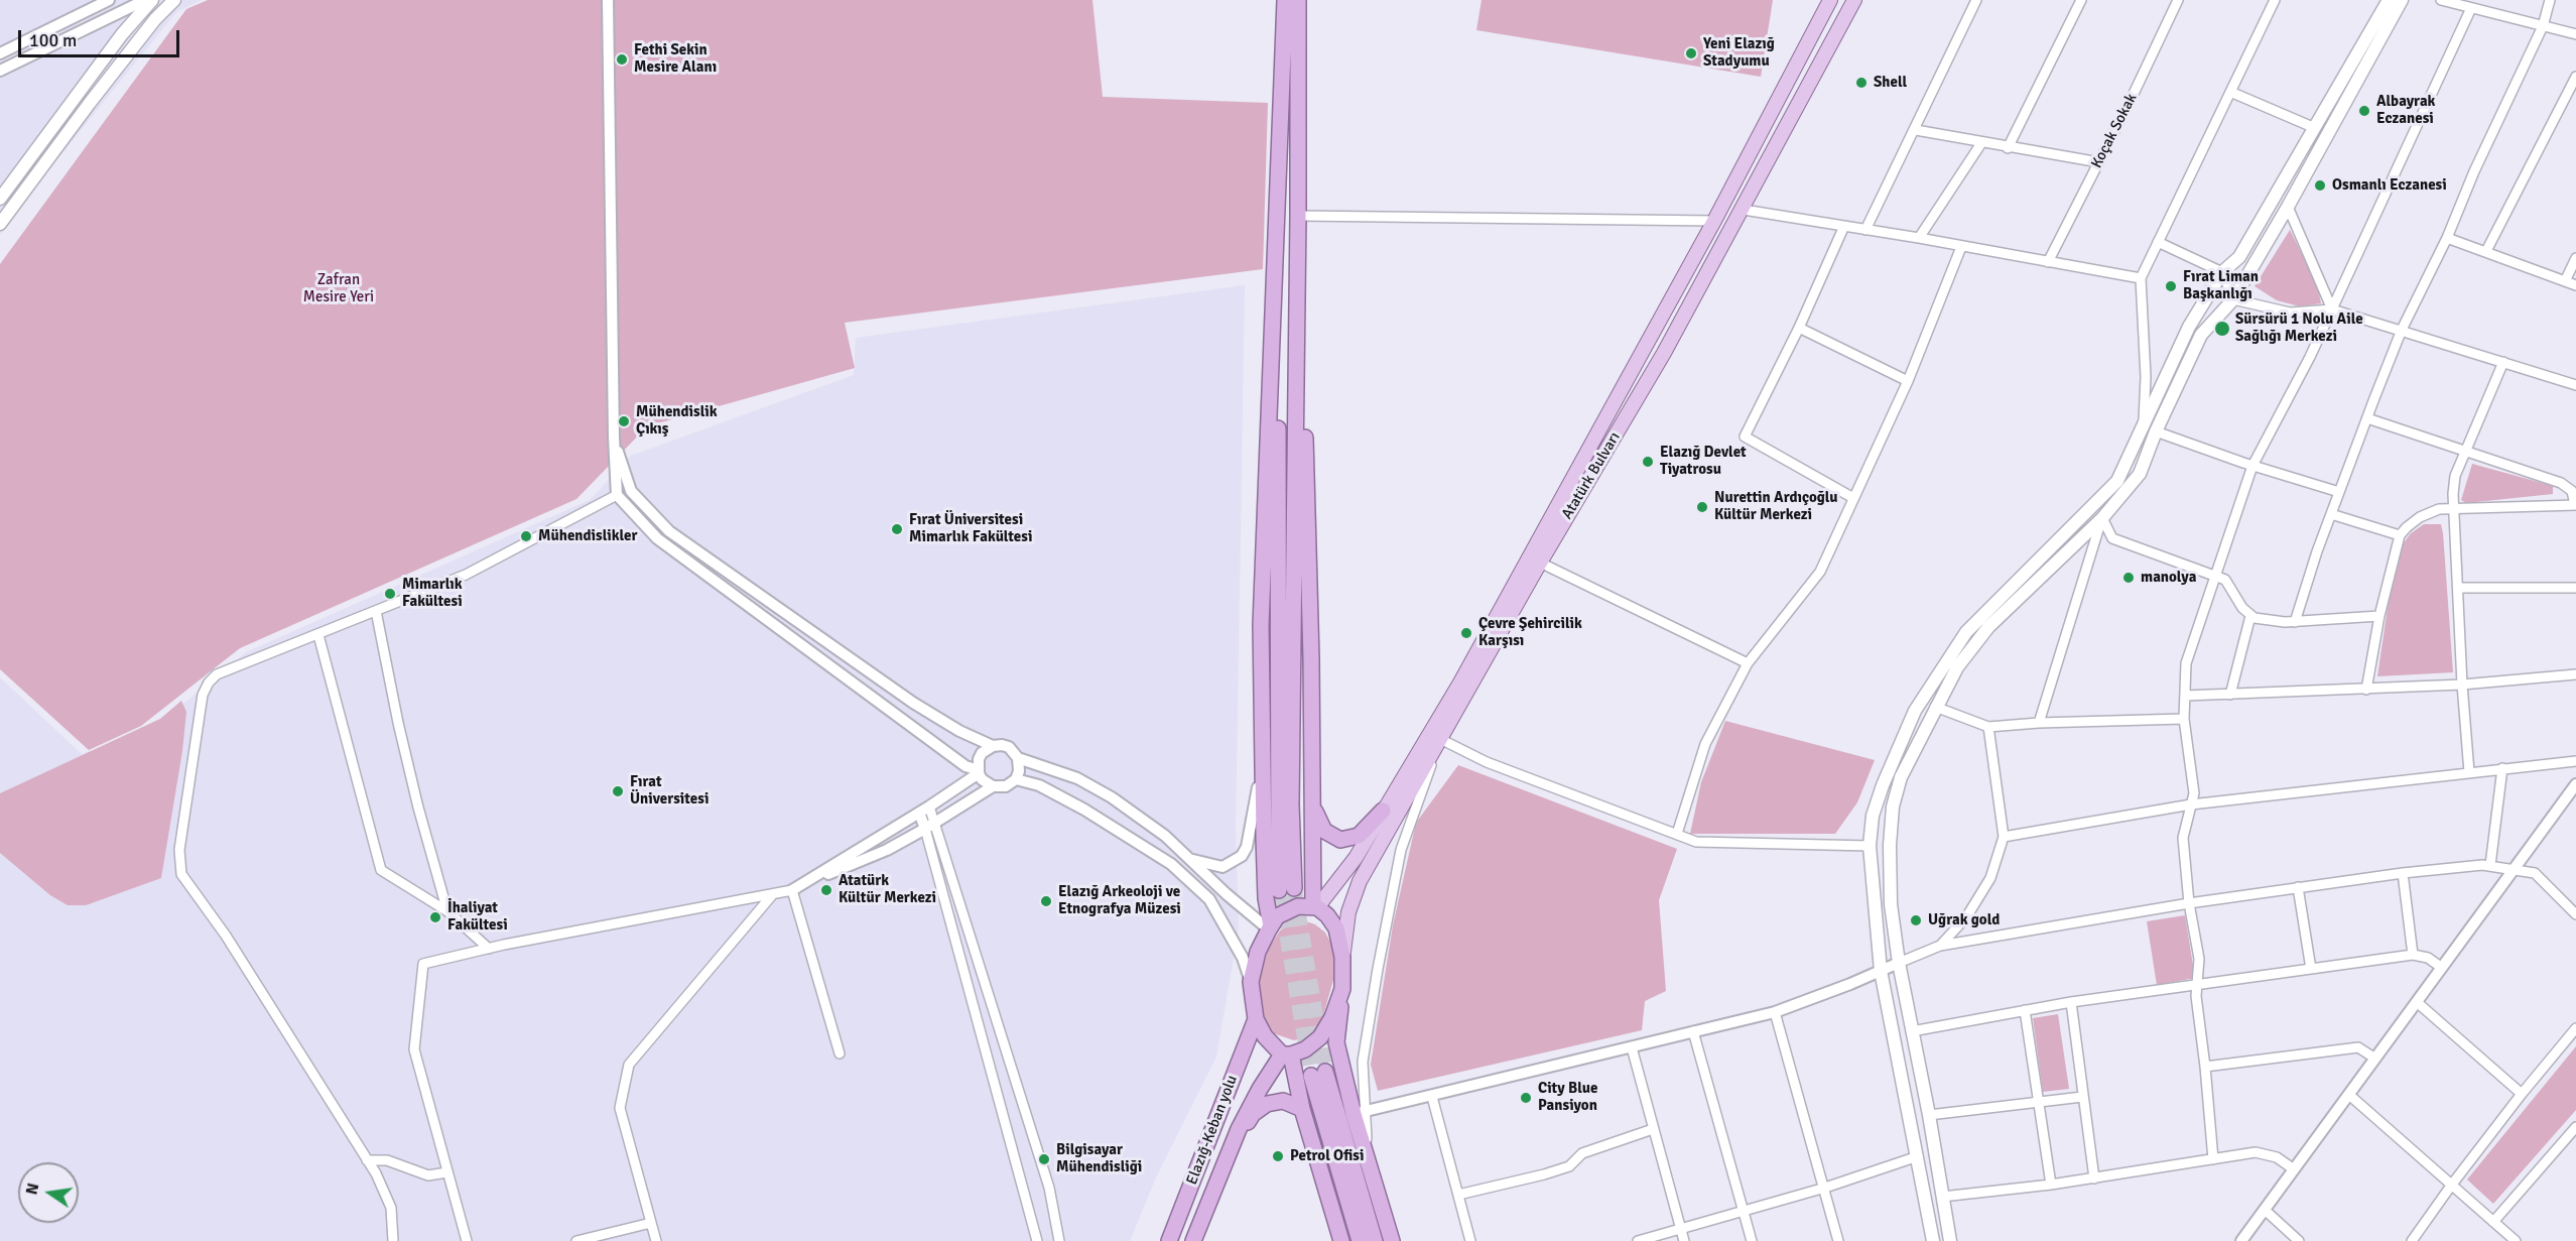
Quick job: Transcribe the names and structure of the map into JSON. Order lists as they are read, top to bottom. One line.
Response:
{"streets":{"highway":["Elazığ-Keban yolu"],"main road":["Atatürk Bulvarı"],"street":["Koçak Sokak"]},"crossings":[["Atatürk Bulvarı","Elazığ-Keban yolu"]],"parks":["Zafran Mesire Yeri"],"places":["Yeni Elazığ Stadyumu","Fethi Sekin Mesire Alanı","Shell","Albayrak Eczanesi","Osmanlı Eczanesi","Fırat Liman Başkanlığı","Sürsürü 1 Nolu Aile Sağlığı Merkezi","Mühendislik Çıkış","Elazığ Devlet Tiyatrosu","Nurettin Ardıçoğlu Kültür Merkezi","Fırat Üniversitesi Mimarlık Fakültesi","Mühendislikler","manolya","Mimarlık Fakültesi","Çevre Şehircilik Karşısı","Fırat Üniversitesi","Atatürk Kültür Merkezi","Elazığ Arkeoloji ve Etnografya Müzesi","İhaliyat Fakültesi","Uğrak gold","City Blue Pansiyon","Petrol Ofisi","Bilgisayar Mühendisliği"],"scale_bar":"100 m","north":"left"}
